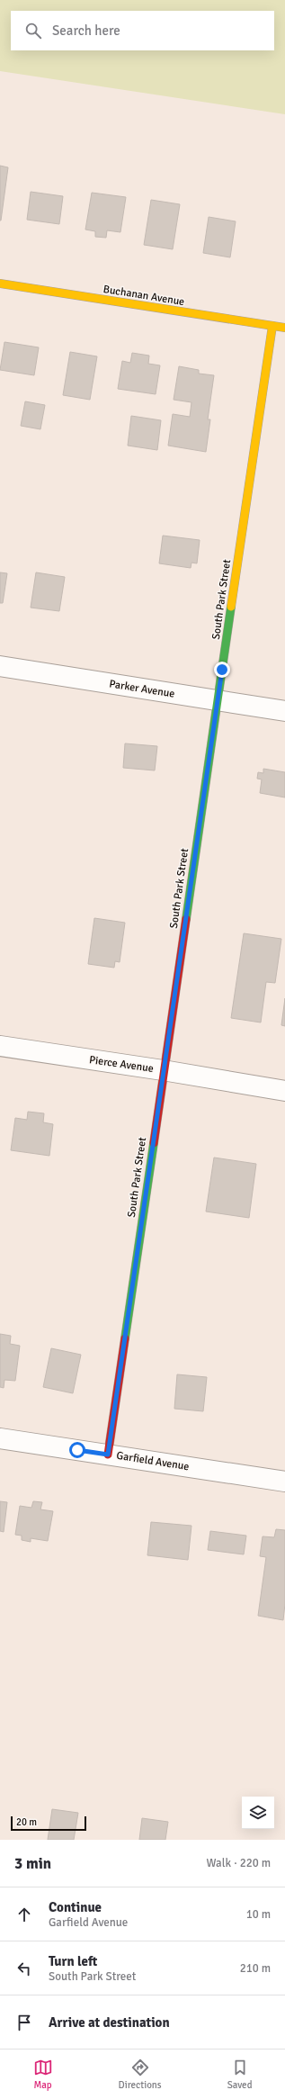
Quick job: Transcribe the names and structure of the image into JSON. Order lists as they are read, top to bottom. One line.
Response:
{"streets":{"street":["Buchanan Avenue","South Park Street","Parker Avenue","Pierce Avenue","Garfield Avenue"]},"crossings":[["Buchanan Avenue","South Park Street"],["South Park Street","Parker Avenue"],["South Park Street","Pierce Avenue"],["South Park Street","Garfield Avenue"]],"scale_bar":"20 m","page":{"search":"Search here","scale":"20 m","heading":["3 min","Walk · 220 m"],"list":[["Continue","Garfield Avenue","10 m"],["Turn left","South Park Street","210 m"],"Arrive at destination"],"nav":["Map","Directions","Saved"]}}
